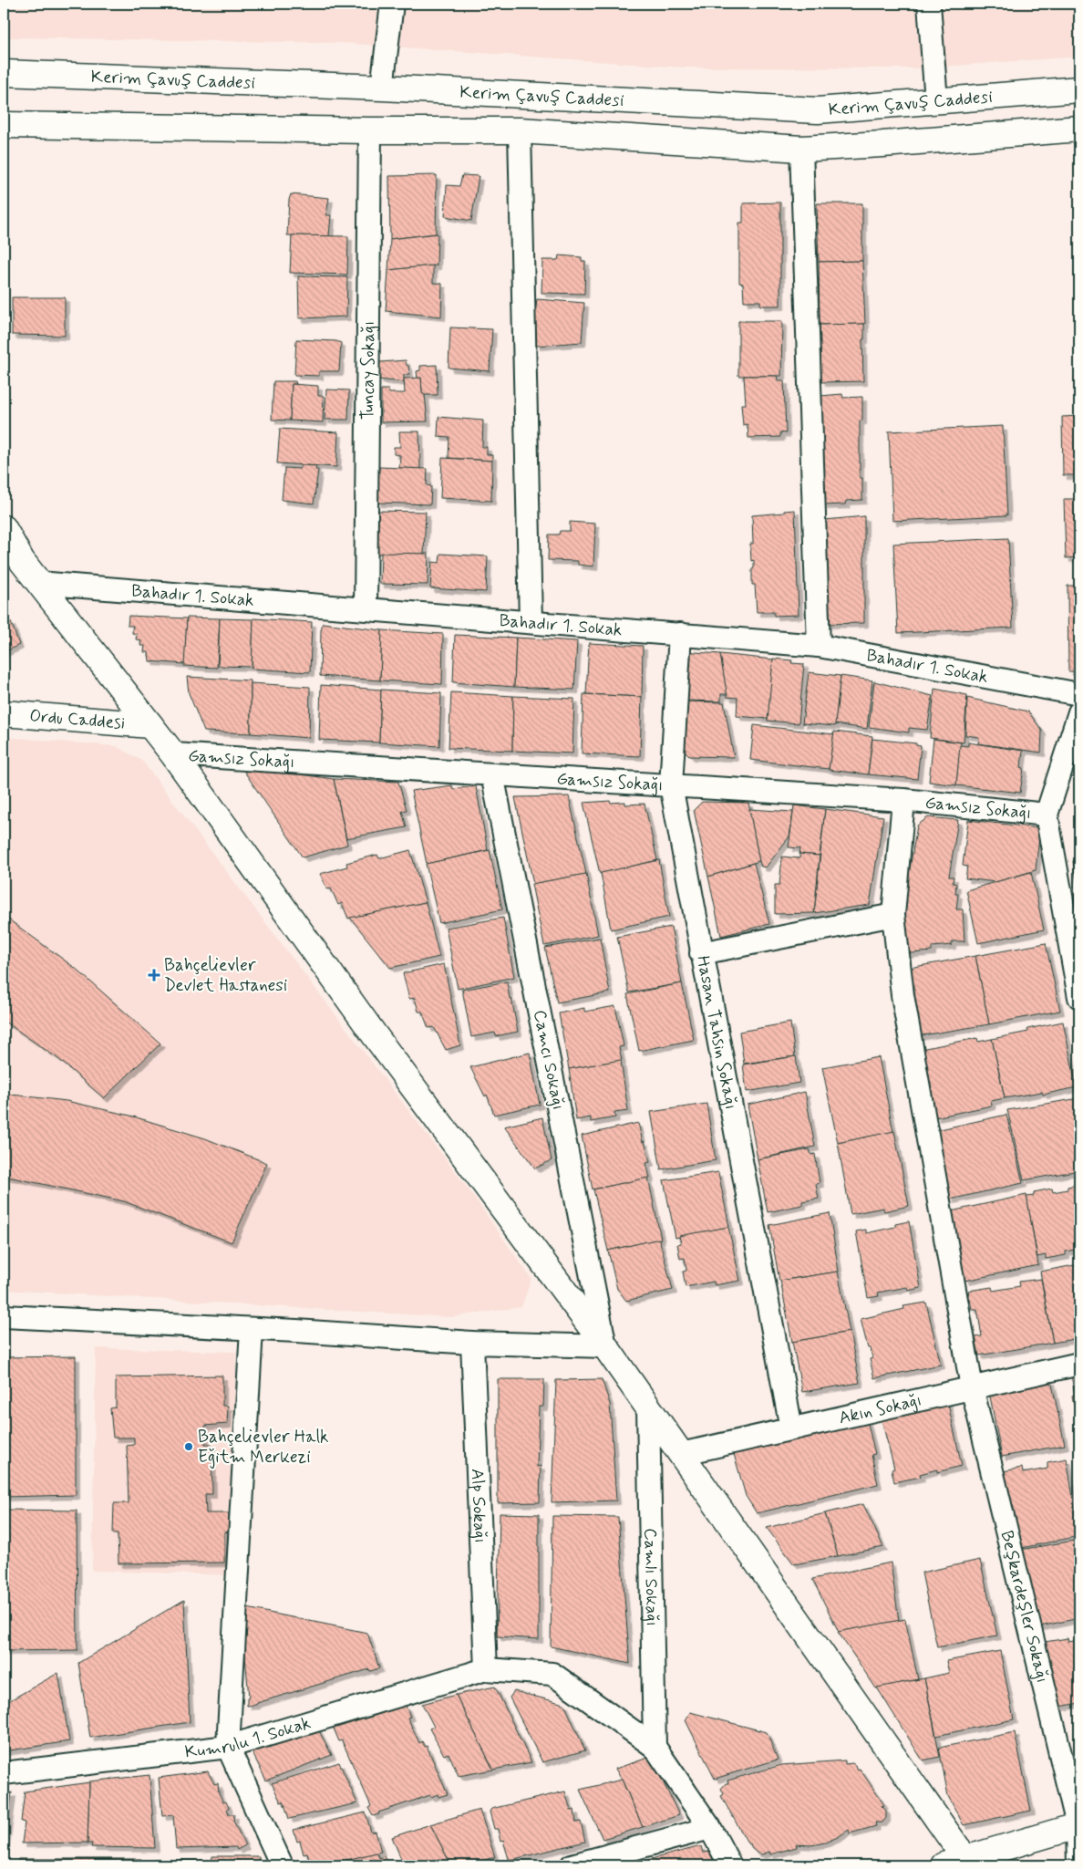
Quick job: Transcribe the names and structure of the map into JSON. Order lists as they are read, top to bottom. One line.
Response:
{"streets":{"main road":["Kerim Çavuş Caddesi","Ordu Caddesi"],"street":["Tuncay Sokağı","Bahadır 1. Sokak","Gamsız Sokağı","Hasan Tahsin Sokağı","Camcı Sokağı","Akın Sokağı","Alp Sokağı","Camlı Sokağı","Beşkardeşler Sokağı","Kumrulu 1. Sokak"]},"crossings":[["Tuncay Sokağı","Bahadır 1. Sokak"],["Bahadır 1. Sokak","Hasan Tahsin Sokağı"],["Gamsız Sokağı","Hasan Tahsin Sokağı"],["Gamsız Sokağı","Camcı Sokağı"],["Gamsız Sokağı","Beşkardeşler Sokağı"],["Hasan Tahsin Sokağı","Akın Sokağı"],["Akın Sokağı","Beşkardeşler Sokağı"],["Alp Sokağı","Kumrulu 1. Sokak"]],"places":{"health":["Bahçelievler Devlet Hastanesi"],"other":["Bahçelievler Halk Eğitm Merkezi"]}}
